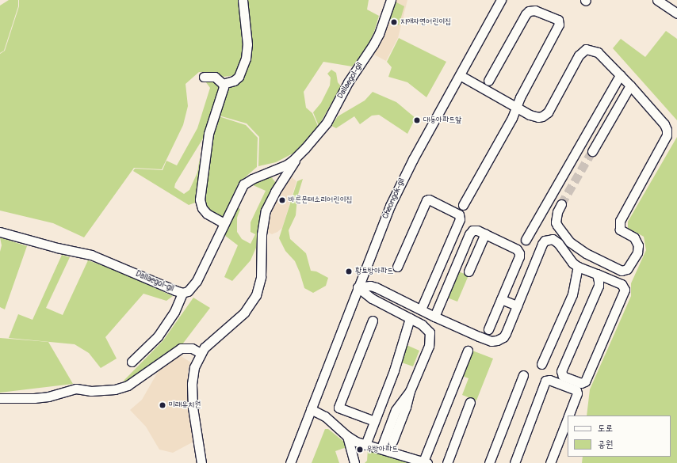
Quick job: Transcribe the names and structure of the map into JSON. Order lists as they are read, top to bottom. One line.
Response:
{"streets":{"street":["Dallaegol-gil","Cheongok-gil"]},"places":["지애자연어린이집","대동아파트앞","바른몬테소리어린이집","황토방아파트","미래유치원","우방아파트"],"legend":["도로","공원"]}
